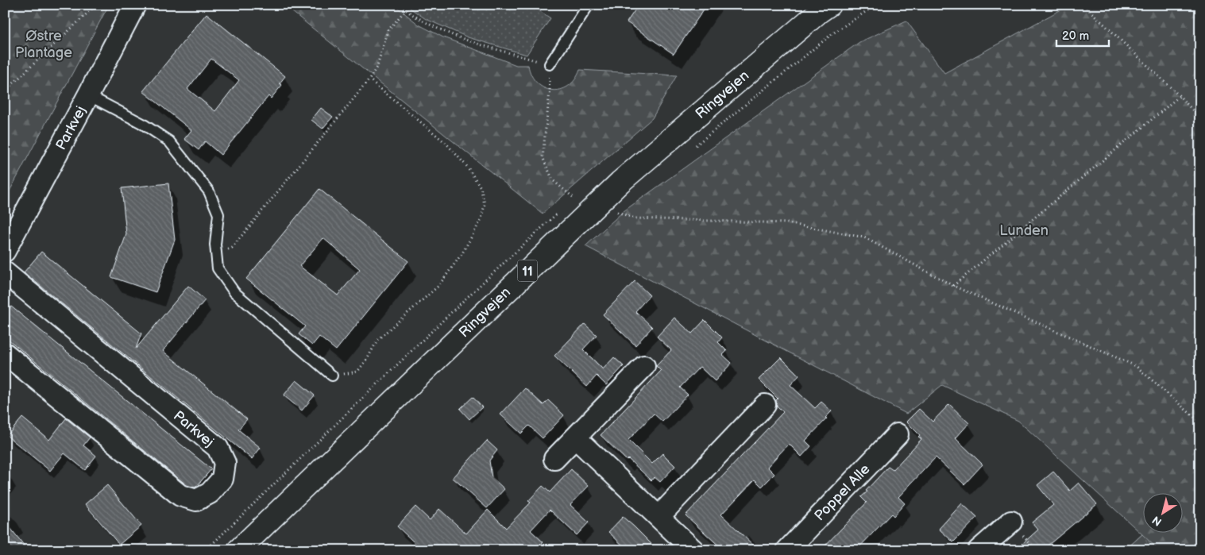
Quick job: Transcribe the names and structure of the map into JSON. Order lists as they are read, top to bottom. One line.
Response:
{"streets":{"main road":["Ringvejen","11"],"street":["Parkvej","Poppel Alle"]},"parks":["Østre Plantage","Lunden"],"scale_bar":"20 m","north":"bottom left"}
